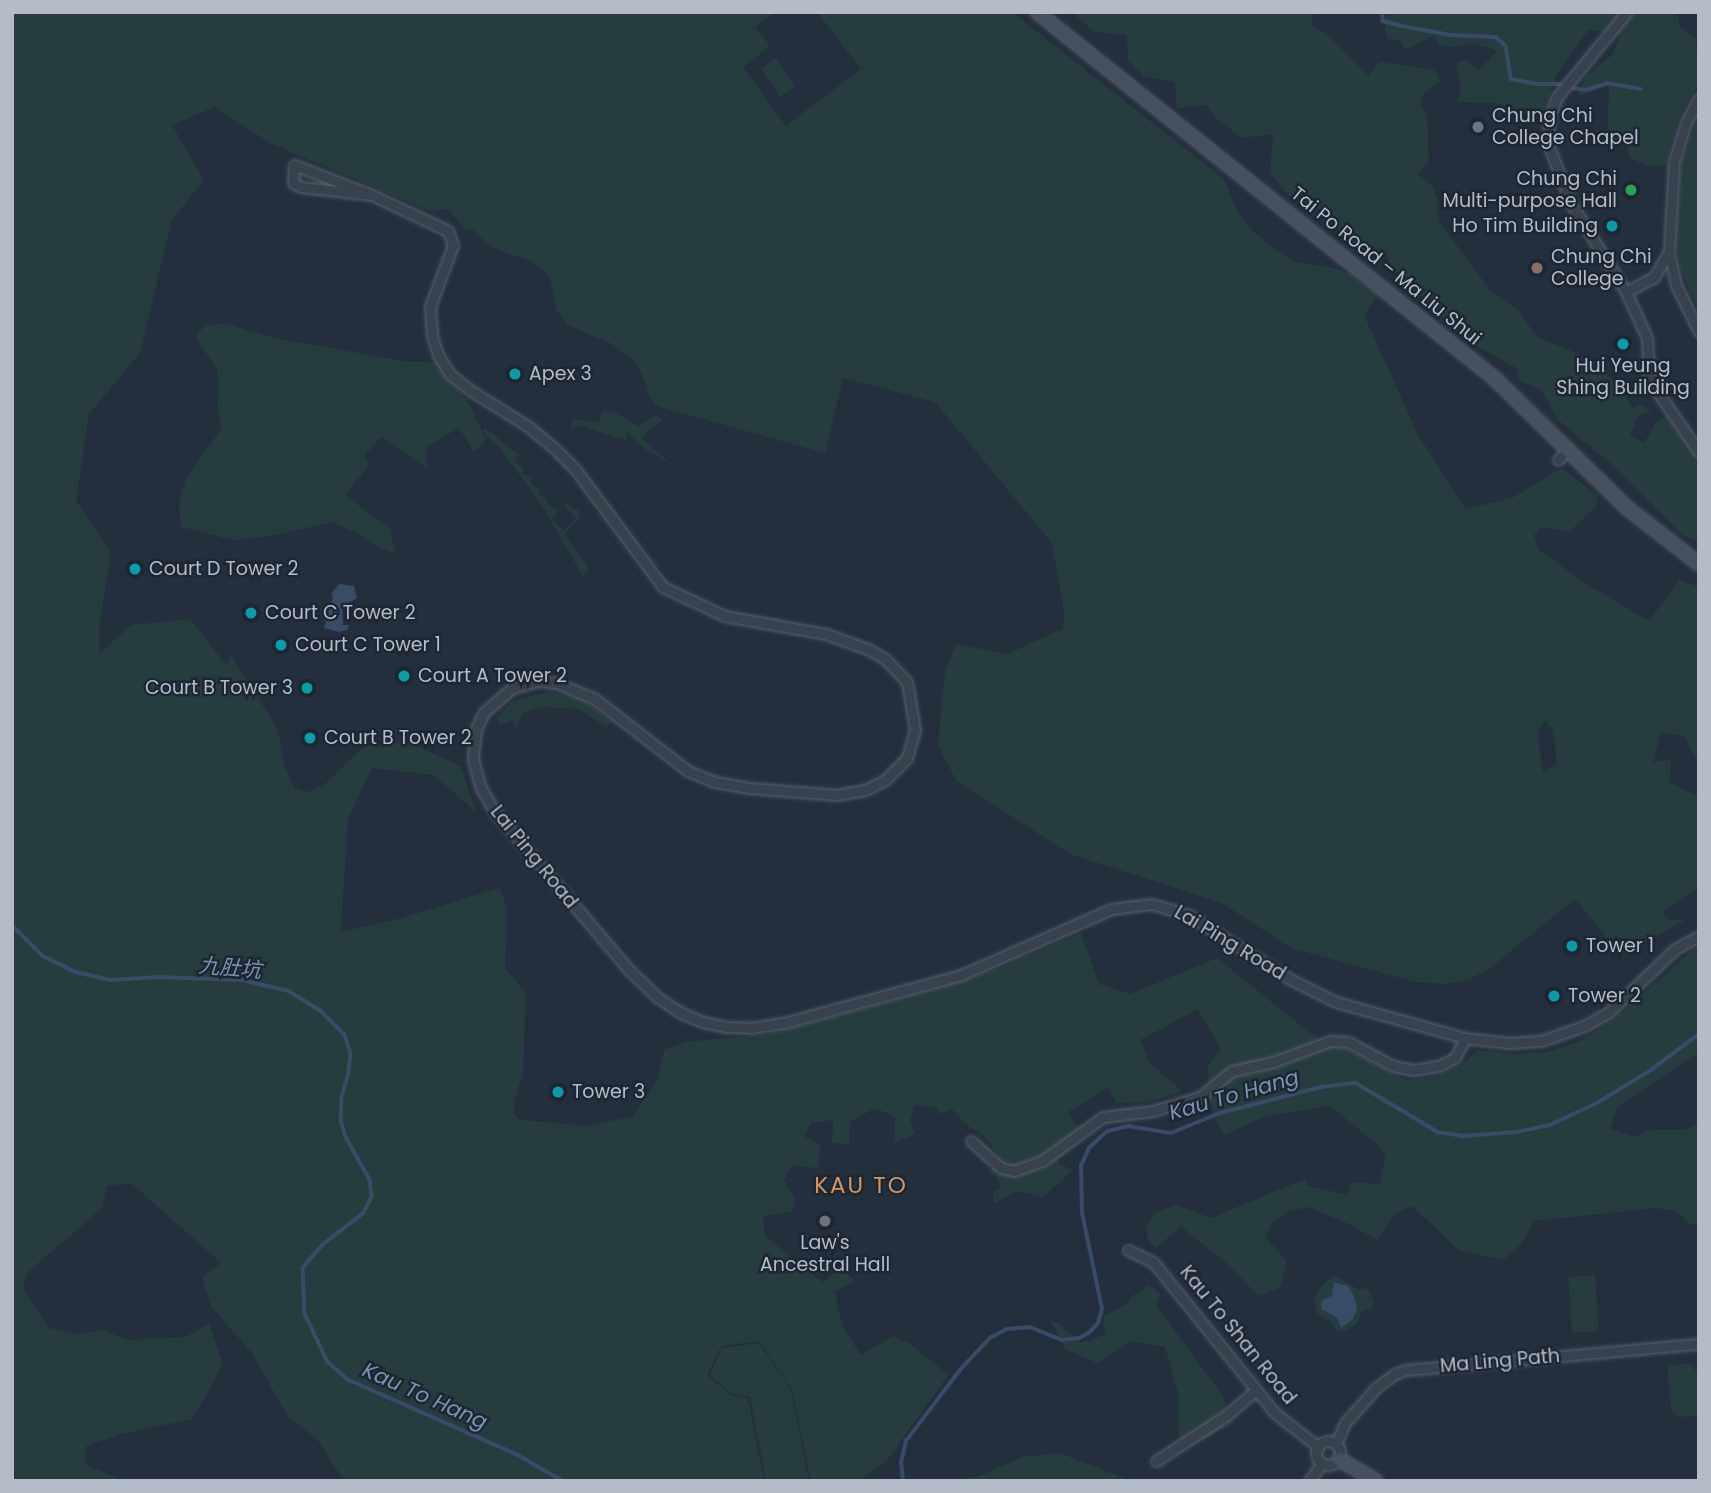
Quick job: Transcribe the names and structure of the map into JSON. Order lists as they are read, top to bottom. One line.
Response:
{"streets":{"main road":["Tai Po Road – Ma Liu Shui"],"street":["Lai Ping Road","Kau To Shan Road","Ma Ling Path"]},"crossings":[["Kau To Shan Road","Ma Ling Path"]],"districts":["KAU TO"],"water":["九肚坑","Kau To Hang"],"places":["Chung Chi College Chapel","Chung Chi Multi-purpose Hall","Ho Tim Building","Chung Chi College","Hui Yeung Shing Building","Apex 3","Court D Tower 2","Court C Tower 2","Court C Tower 1","Court A Tower 2","Court B Tower 3","Court B Tower 2","Tower 1","Tower 2","Tower 3","Law's Ancestral Hall"]}
